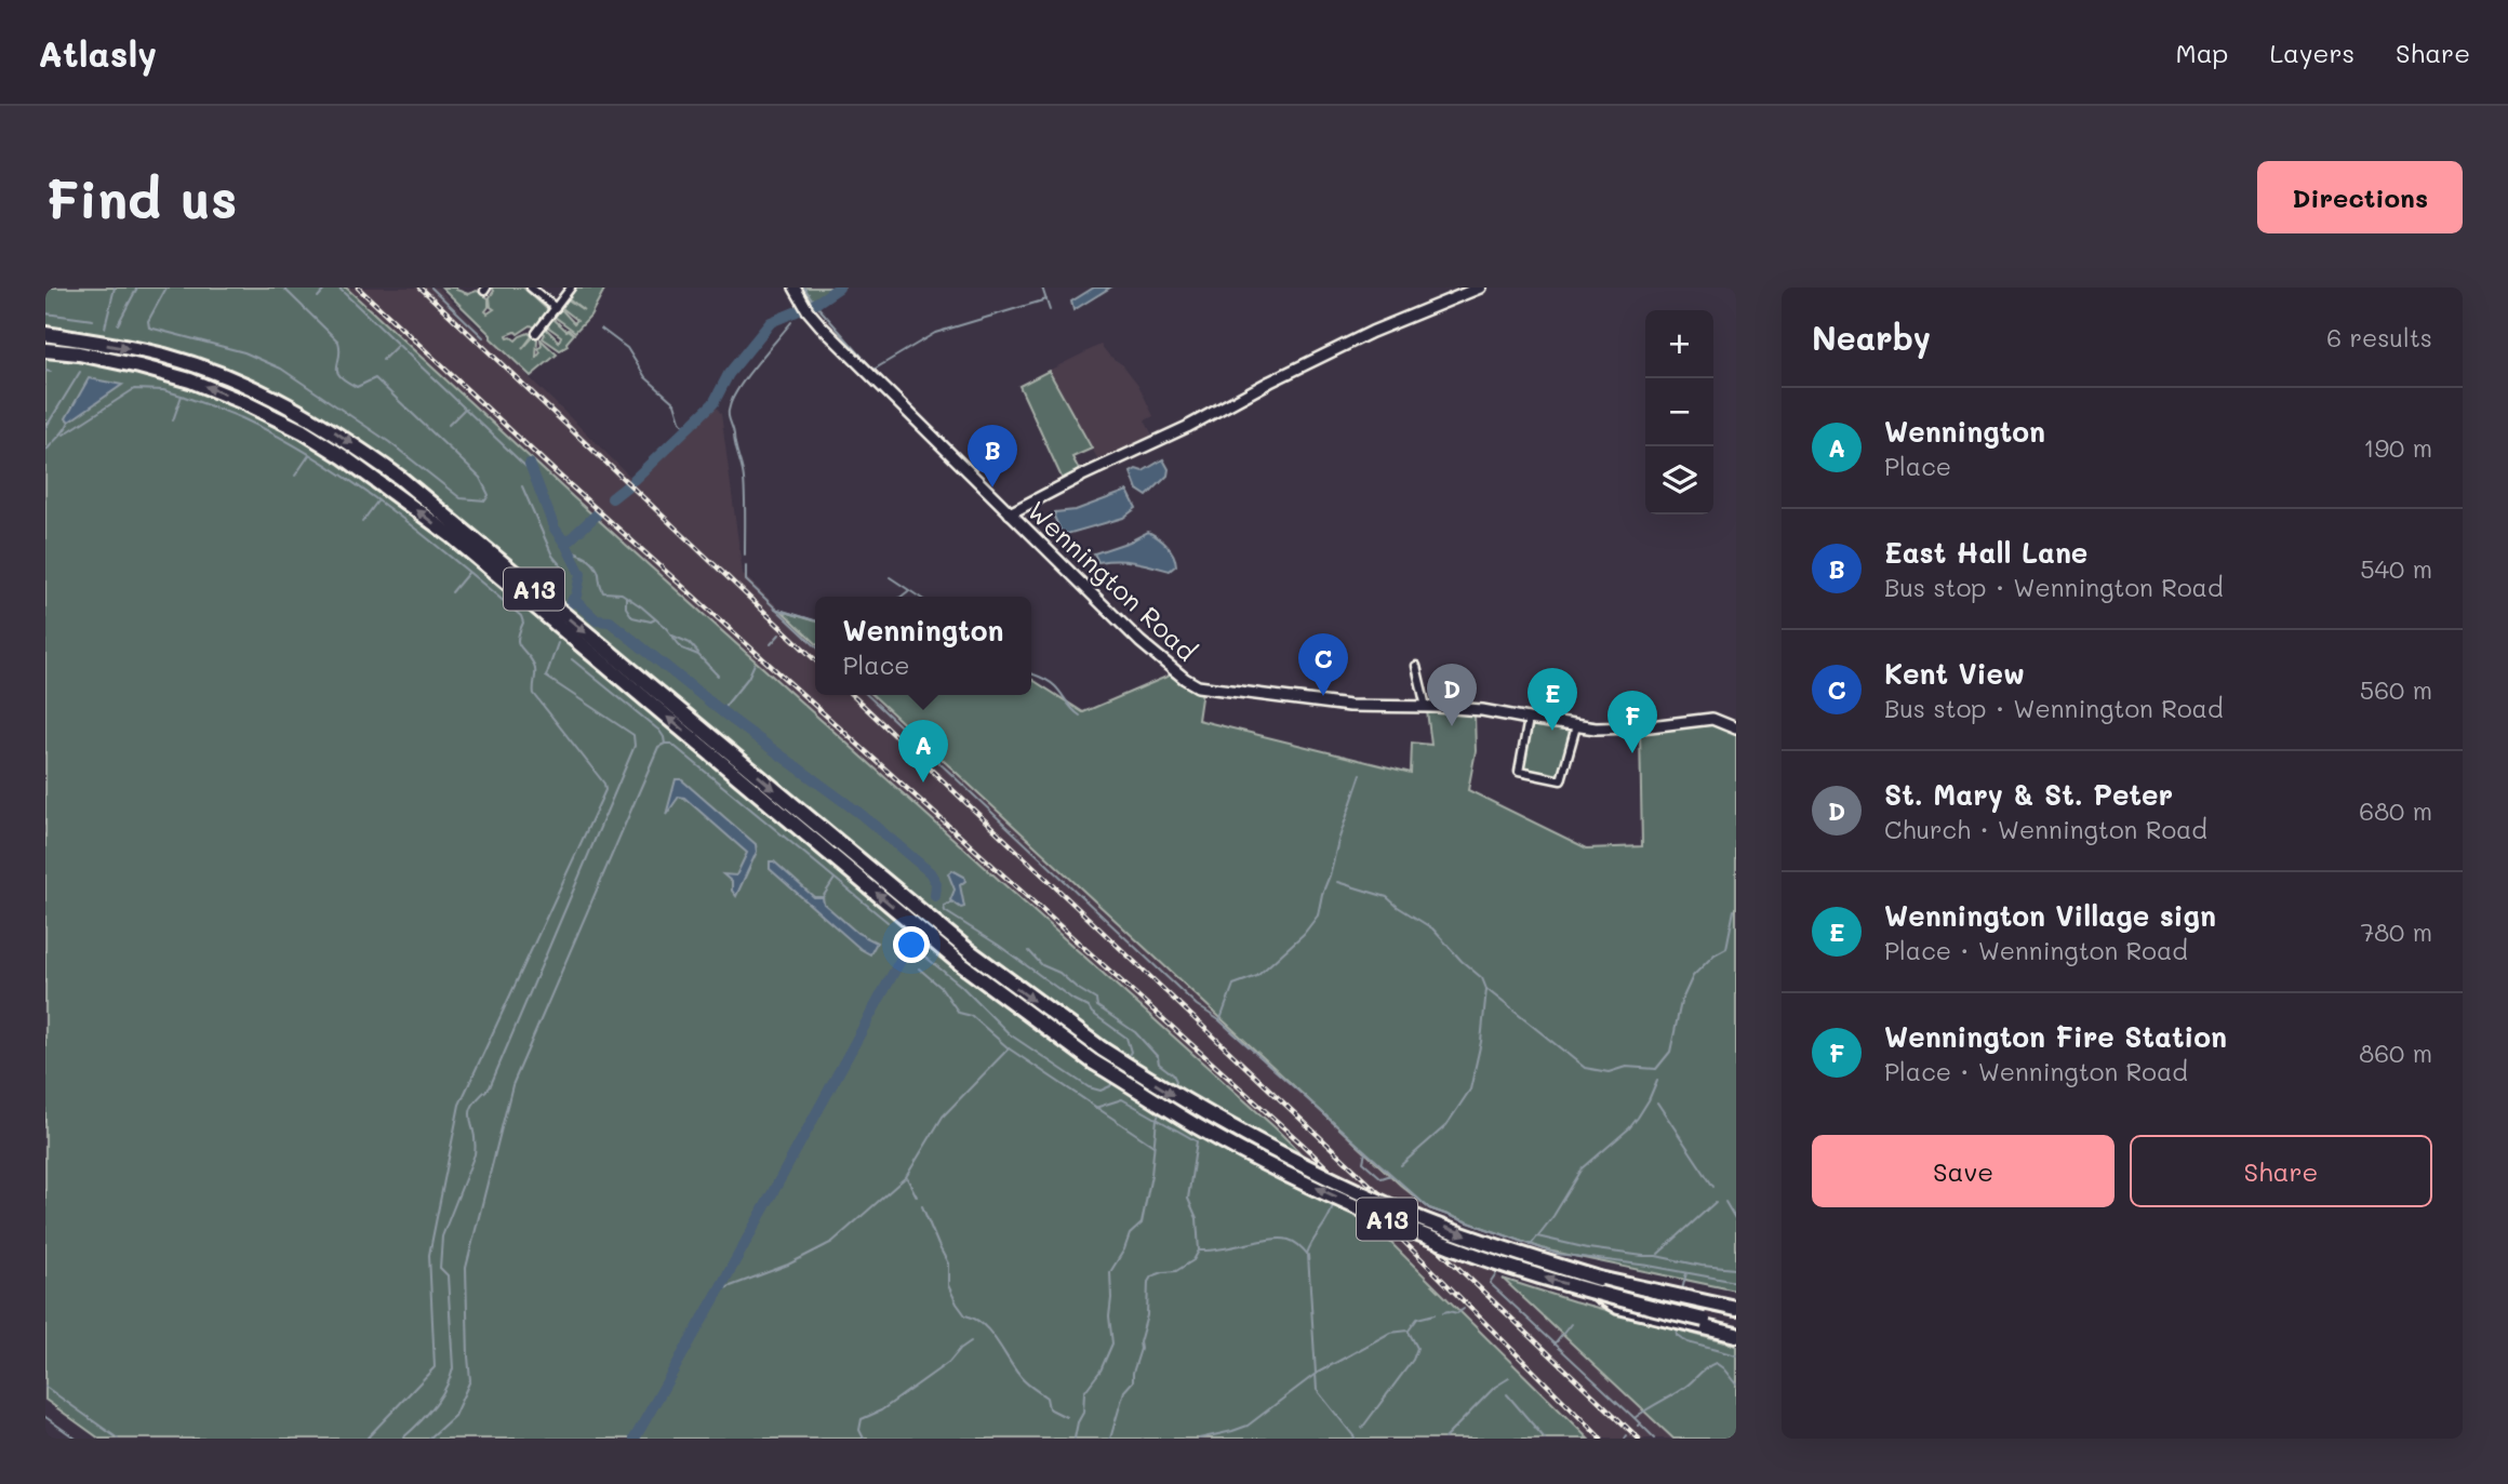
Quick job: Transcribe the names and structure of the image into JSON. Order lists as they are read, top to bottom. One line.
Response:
{"streets":{"highway":["A13"],"main road":["Wennington Road"]},"page":{"header":"Atlasly","nav":["Map","Layers","Share"],"buttons":["Directions",["Save","Share"]],"title":"Find us","heading":["Nearby","6 results"],"map_buttons":["+","−"],"list":[{"mark":"A","name":"Wennington","note":"Place","value":"190 m"},{"mark":"B","name":"East Hall Lane","note":"Bus stop · Wennington Road","value":"540 m"},{"mark":"C","name":"Kent View","note":"Bus stop · Wennington Road","value":"560 m"},{"mark":"D","name":"St. Mary & St. Peter","note":"Church · Wennington Road","value":"680 m"},{"mark":"E","name":"Wennington Village sign","note":"Place · Wennington Road","value":"780 m"},{"mark":"F","name":"Wennington Fire Station","note":"Place · Wennington Road","value":"860 m"}],"pins":["B","C","D","E","F","A"],"popup":["Wennington","Place"]}}
